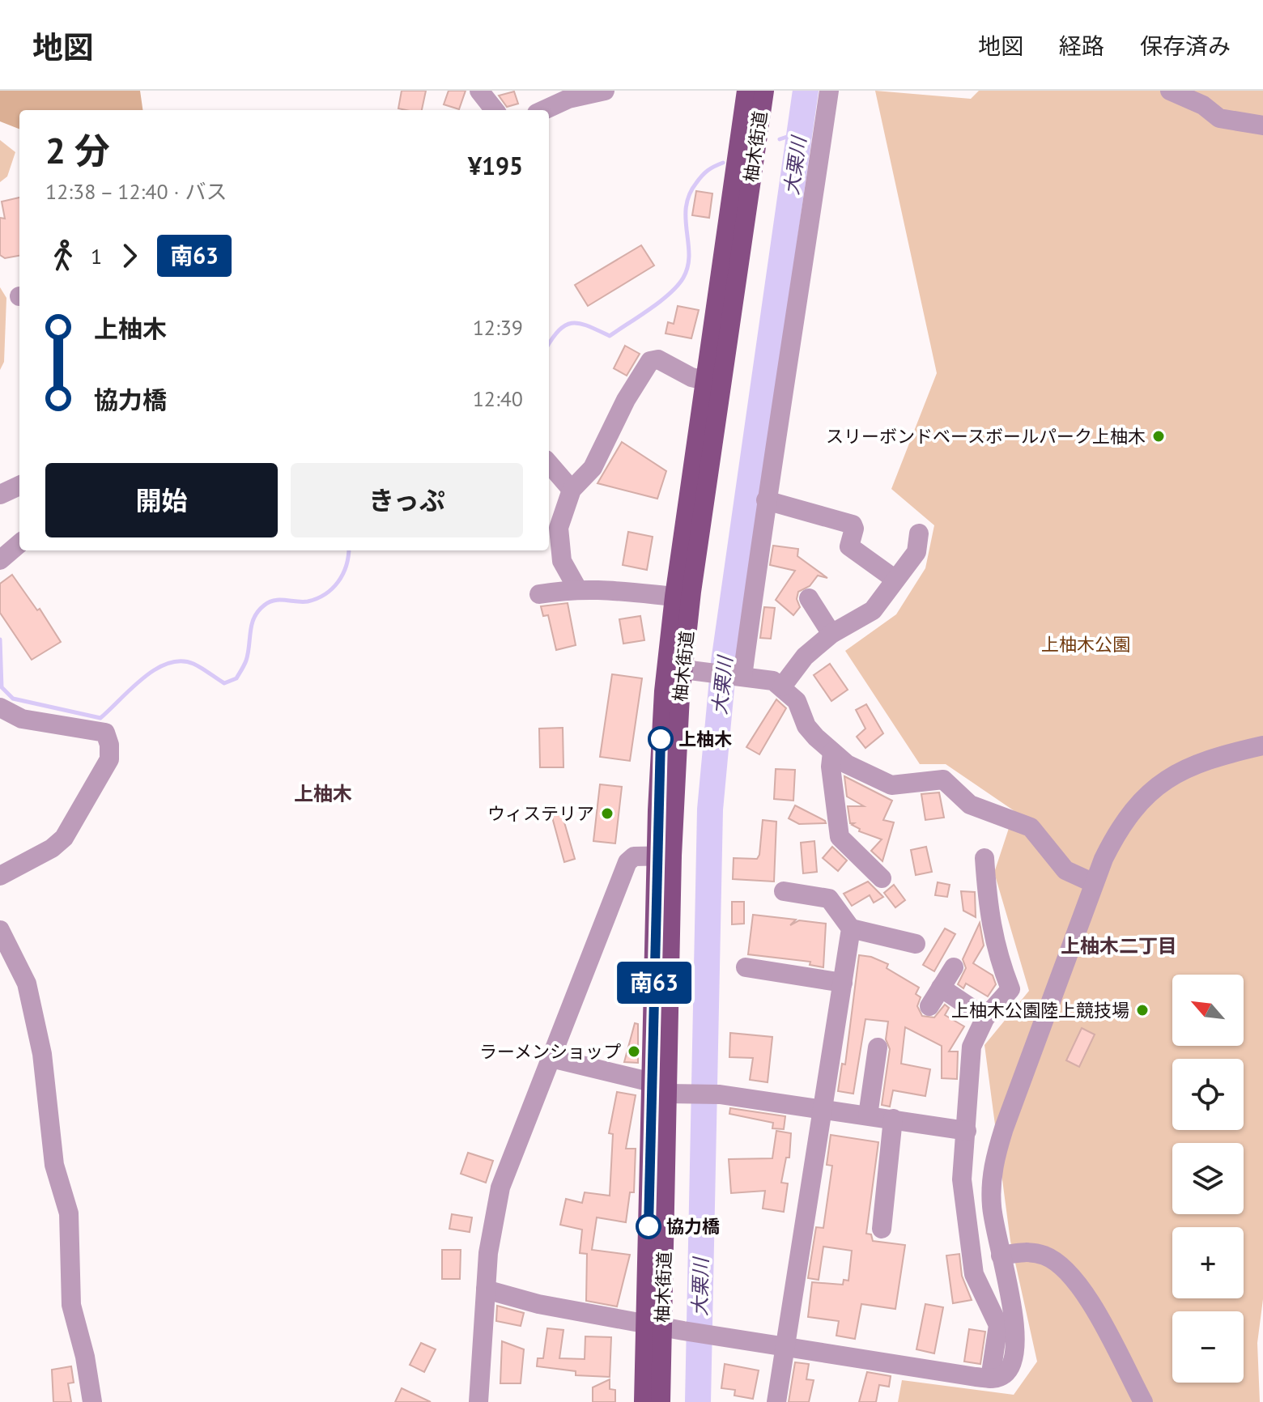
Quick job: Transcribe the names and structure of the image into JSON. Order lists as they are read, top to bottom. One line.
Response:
{"streets":{"main road":["柚木街道"]},"districts":["上柚木","上柚木二丁目"],"water":["大栗川"],"parks":["上柚木公園"],"places":["スリーボンドベースボールパーク上柚木","上柚木","ウィステリア","上柚木公園陸上競技場","ラーメンショップ","協力橋"],"lines":["bus line 南63"],"north":"top left","page":{"header":"地図","nav":["地図","経路","保存済み"],"on_map":"南63","heading":["2 分","12:38 – 12:40 · バス","¥195"],"legs":["1","南63"],"list":[{"name":"上柚木","value":"12:39"},{"name":"協力橋","value":"12:40"}],"buttons":["開始","きっぷ"],"map_buttons":["+","−"]}}
